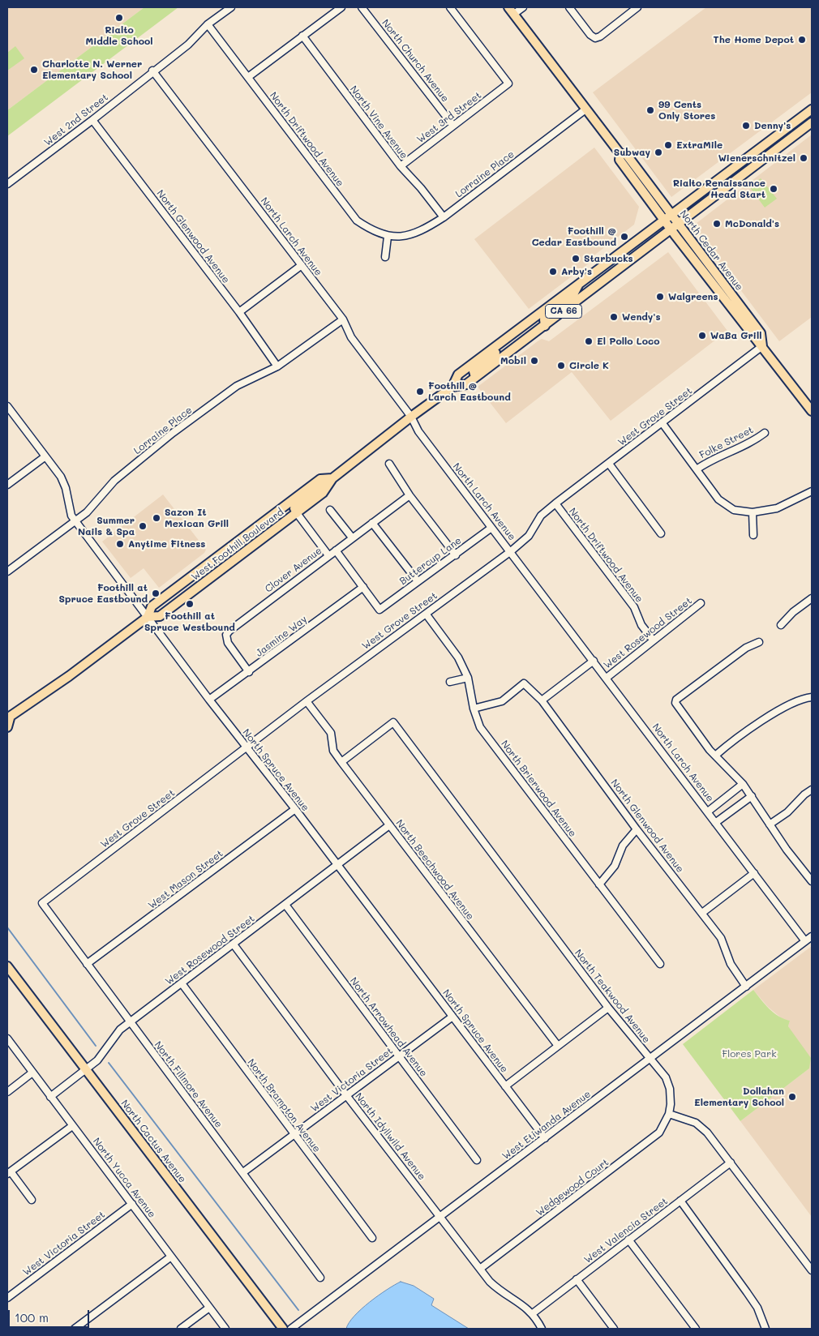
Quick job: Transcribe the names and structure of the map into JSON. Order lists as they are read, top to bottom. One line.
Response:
{"streets":{"main road":["North Cedar Avenue","CA 66","West Foothill Boulevard","North Cactus Avenue"],"street":["North Church Avenue","West 3rd Street","West 2nd Street","North Vine Avenue","North Driftwood Avenue","Lorraine Place","North Glenwood Avenue","North Larch Avenue","West Grove Street","Folke Street","Buttercup Lane","Clover Avenue","West Rosewood Street","Jasmine Way","North Spruce Avenue","North Brierwood Avenue","North Beechwood Avenue","West Mason Street","North Teakwood Avenue","North Arrowhead Avenue","West Victoria Street","North Fillmore Avenue","North Brampton Avenue","West Etiwanda Avenue","North Idyllwild Avenue","North Yucca Avenue","Wedgewood Court","West Valencia Street"]},"crossings":[["North Church Avenue","West 3rd Street"],["West 3rd Street","North Vine Avenue"],["West 2nd Street","North Driftwood Avenue"],["West 2nd Street","North Glenwood Avenue"],["West 2nd Street","North Larch Avenue"],["North Vine Avenue","Lorraine Place"],["North Driftwood Avenue","Lorraine Place"],["North Driftwood Avenue","West Grove Street"],["North Driftwood Avenue","West Rosewood Street"],["Lorraine Place","North Glenwood Avenue"],["Lorraine Place","North Larch Avenue"],["Lorraine Place","North Cedar Avenue"],["Lorraine Place","North Spruce Avenue"],["North Glenwood Avenue","West Rosewood Street"],["North Glenwood Avenue","North Brierwood Avenue"],["North Glenwood Avenue","West Etiwanda Avenue"],["North Larch Avenue","West Grove Street"],["North Larch Avenue","West Foothill Boulevard"],["North Larch Avenue","Buttercup Lane"],["North Larch Avenue","West Rosewood Street"],["North Larch Avenue","West Etiwanda Avenue"],["North Cedar Avenue","West Grove Street"],["North Cedar Avenue","West Foothill Boulevard"],["West Grove Street","North Spruce Avenue"],["West Grove Street","North Brierwood Avenue"],["West Grove Street","North Beechwood Avenue"],["West Grove Street","North Fillmore Avenue"],["West Foothill Boulevard","North Spruce Avenue"],["Buttercup Lane","Jasmine Way"],["Clover Avenue","Jasmine Way"],["West Rosewood Street","North Spruce Avenue"],["West Rosewood Street","North Beechwood Avenue"],["West Rosewood Street","North Arrowhead Avenue"],["West Rosewood Street","North Fillmore Avenue"],["West Rosewood Street","North Brampton Avenue"],["West Rosewood Street","North Idyllwild Avenue"],["West Rosewood Street","North Cactus Avenue"],["West Rosewood Street","North Yucca Avenue"],["Jasmine Way","North Spruce Avenue"],["North Spruce Avenue","West Mason Street"],["North Spruce Avenue","West Victoria Street"],["North Spruce Avenue","West Etiwanda Avenue"],["North Beechwood Avenue","North Teakwood Avenue"],["West Mason Street","North Fillmore Avenue"],["North Teakwood Avenue","West Etiwanda Avenue"],["North Teakwood Avenue","Wedgewood Court"],["North Arrowhead Avenue","West Victoria Street"],["West Victoria Street","North Fillmore Avenue"],["West Victoria Street","North Brampton Avenue"],["West Victoria Street","North Idyllwild Avenue"],["West Victoria Street","North Yucca Avenue"],["West Etiwanda Avenue","North Idyllwild Avenue"],["North Idyllwild Avenue","Wedgewood Court"],["North Idyllwild Avenue","West Valencia Street"]],"parks":["Flores Park"],"places":["Rialto Middle School","The Home Depot","Charlotte N. Werner Elementary School","99 Cents Only Stores","Denny's","ExtraMile","Subway","Wienerschnitzel","Rialto Renaissance Head Start","McDonald's","Foothill @ Cedar Eastbound","Starbucks","Arby's","Walgreens","Wendy's","WaBa Grill","El Pollo Loco","Mobil","Circle K","Foothill @ Larch Eastbound","Sazon It Mexican Grill","Summer Nails & Spa","Anytime Fitness","Foothill at Spruce Eastbound","Foothill at Spruce Westbound","Dollahan Elementary School"],"scale_bar":"100 m"}
